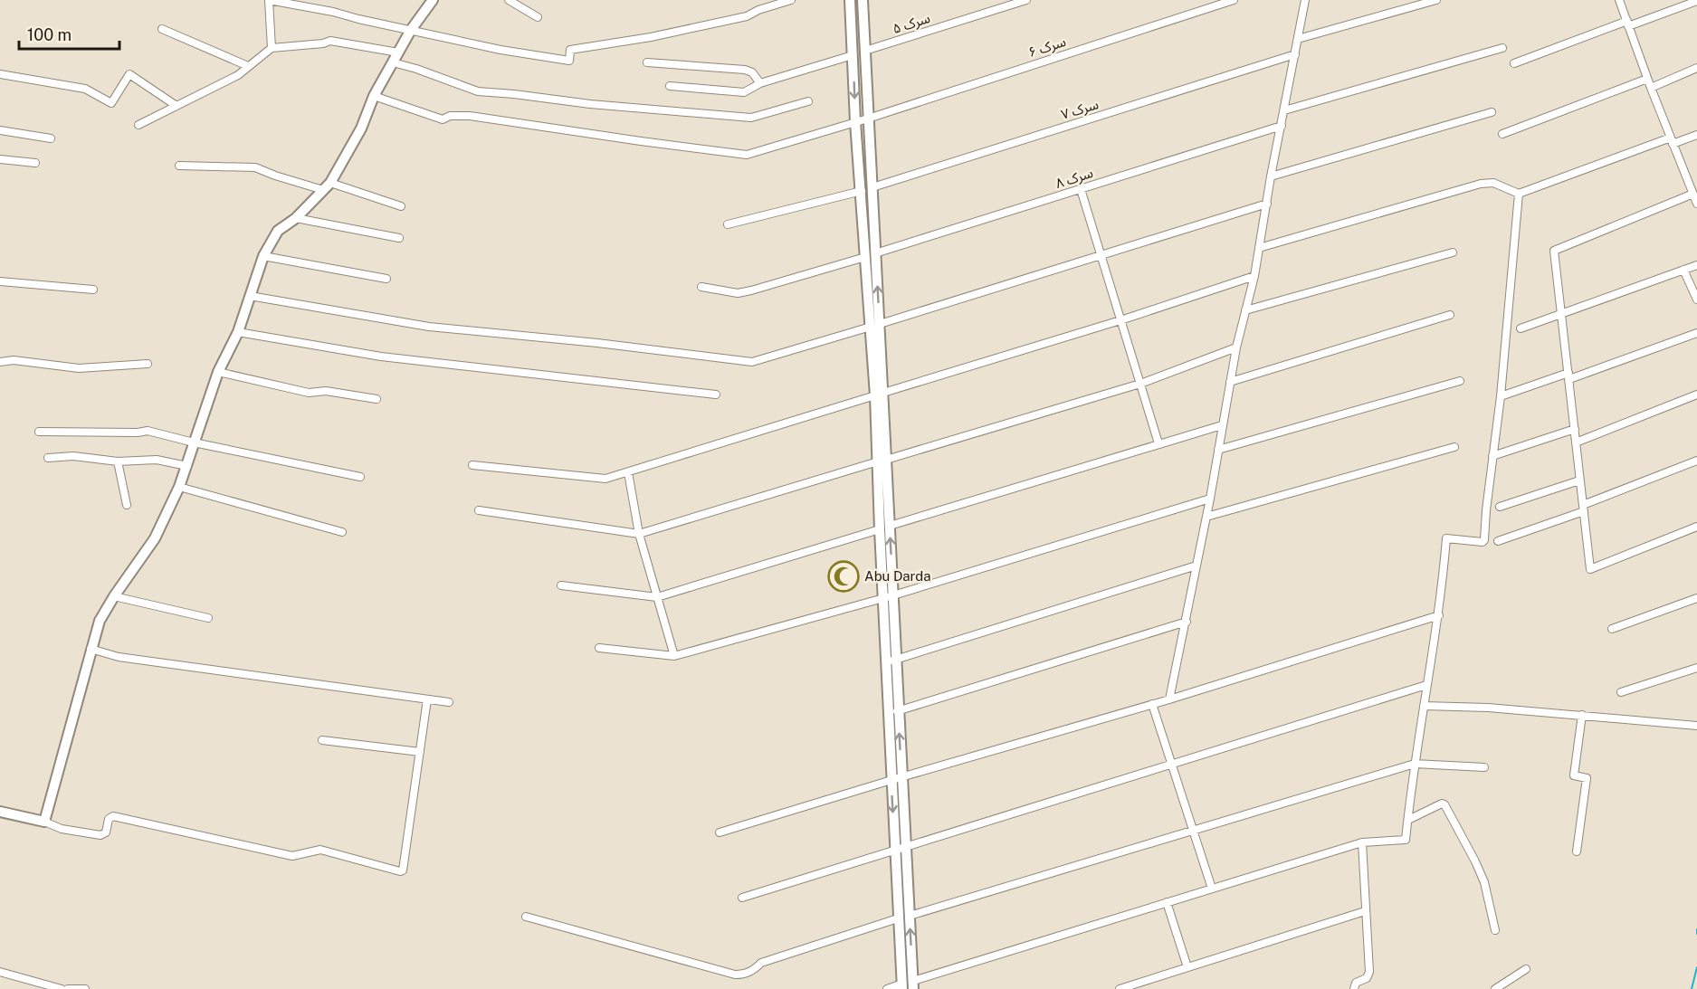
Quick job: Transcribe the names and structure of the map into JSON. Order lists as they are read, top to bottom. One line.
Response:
{"streets":{"street":["سرک ۵","سرک ۶","سرک ۷","سرک ۸"]},"places":{"mosque":["Abu Darda"]},"scale_bar":"100 m"}
